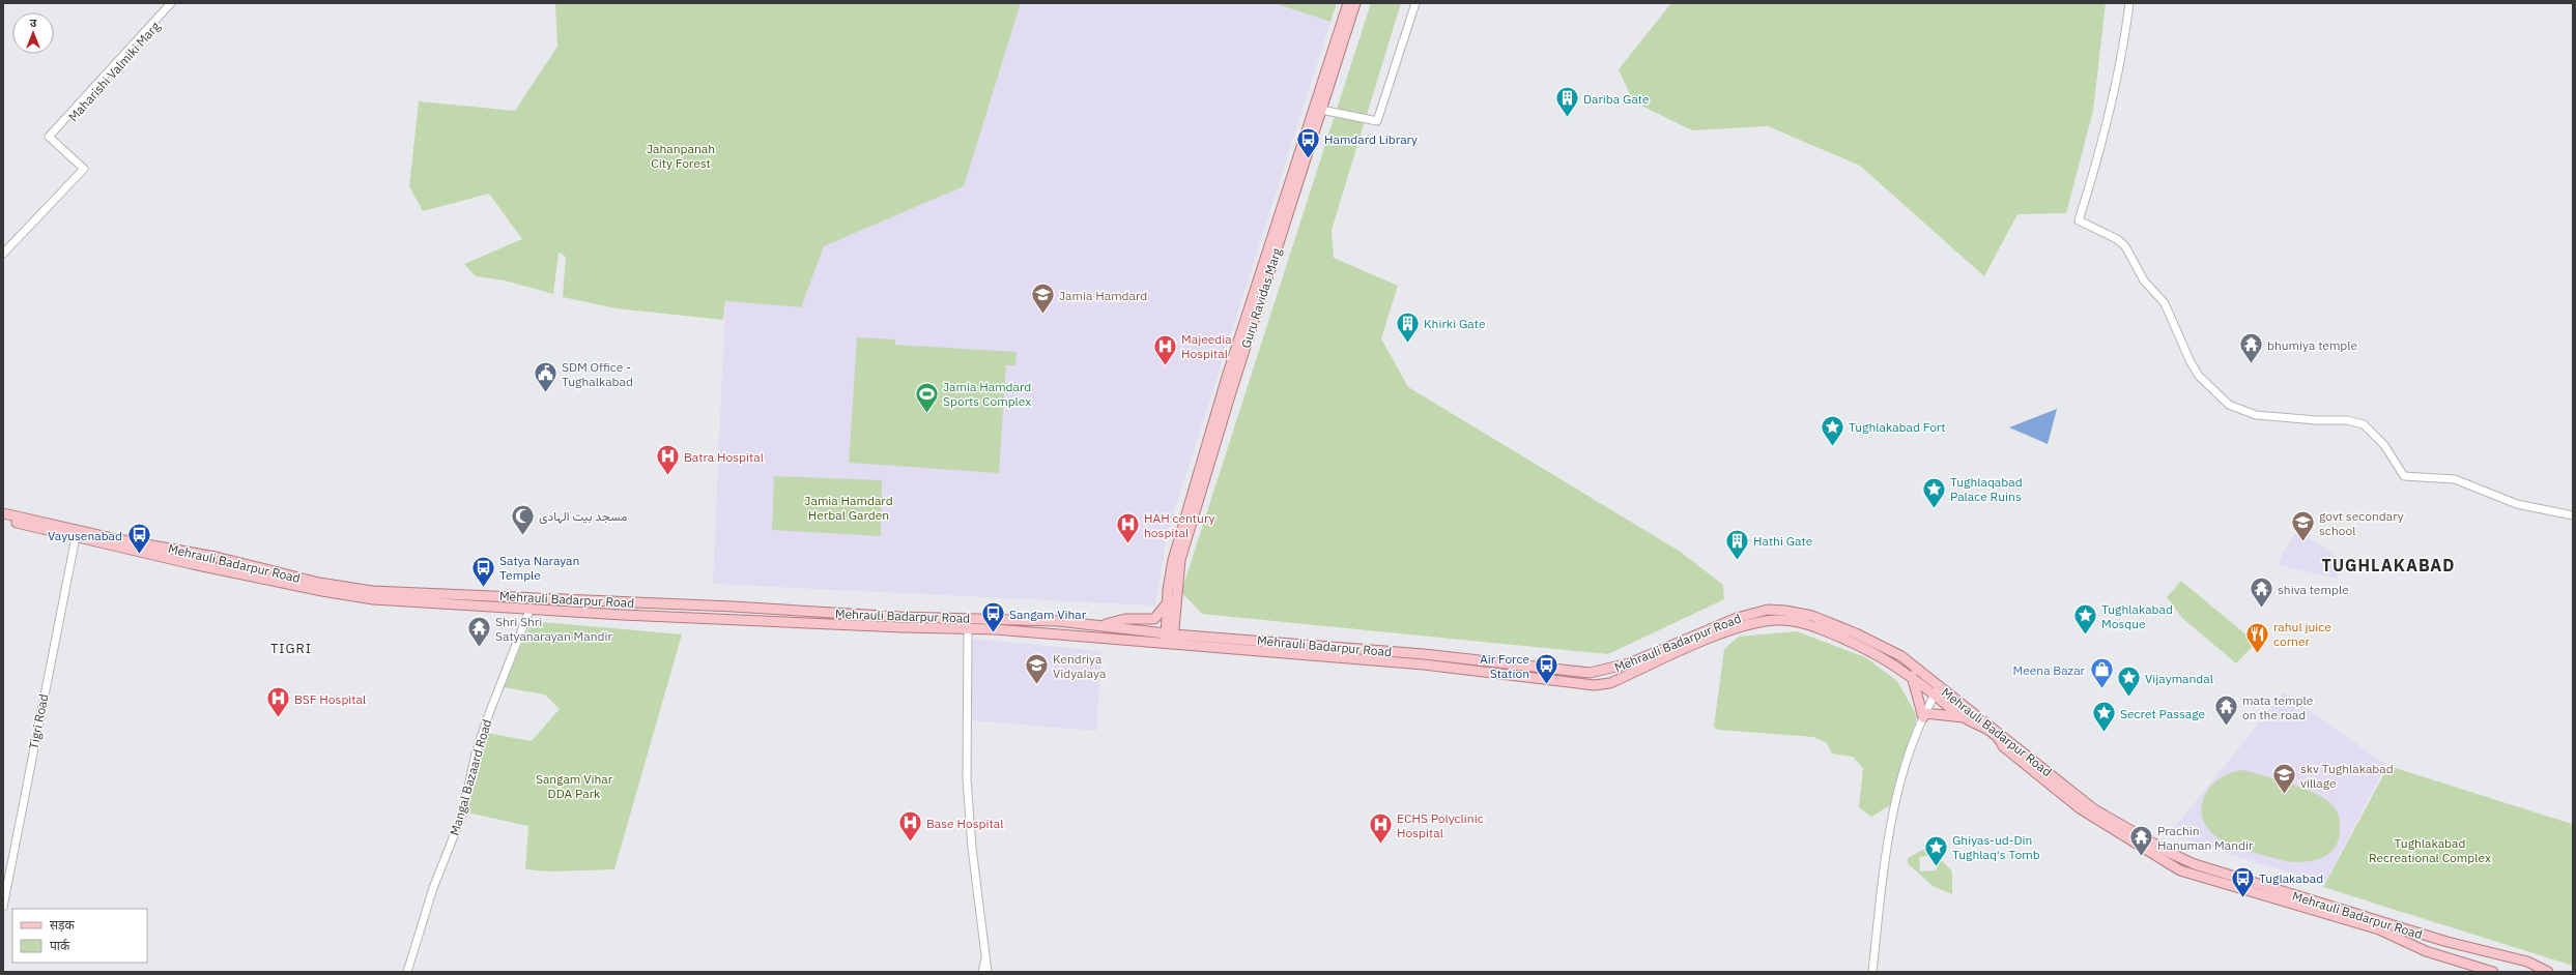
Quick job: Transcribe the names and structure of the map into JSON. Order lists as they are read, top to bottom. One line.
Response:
{"streets":{"main road":["Guru Ravidas Marg","Mehrauli Badarpur Road"],"street":["Maharishi Valmiki Marg","Tigri Road","Mangal Bazaard Road"]},"crossings":[["Guru Ravidas Marg","Mehrauli Badarpur Road"],["Mehrauli Badarpur Road","Tigri Road"],["Mehrauli Badarpur Road","Mangal Bazaard Road"]],"districts":["TUGHLAKABAD","TIGRI"],"parks":["Jahanpanah City Forest","Jamia Hamdard Herbal Garden","Sangam Vihar DDA Park","Tughlakabad Recreational Complex"],"places":{"building":["Dariba Gate","Khirki Gate","Hathi Gate"],"bus stop":["Hamdard Library","Vayusenabad","Satya Narayan Temple","Sangam Vihar","Air Force Station","Tuglakabad"],"school or university":["Jamia Hamdard","govt secondary school","Kendriya Vidyalaya","skv Tughlakabad village"],"temple":["bhumiya temple","shiva temple","Shri Shri Satyanarayan Mandir","mata temple on the road","Prachin Hanuman Mandir"],"hospital":["Majeedia Hospital","Batra Hospital","HAH century hospital","BSF Hospital","Base Hospital","ECHS Polyclinic Hospital"],"public building":["SDM Office - Tughalkabad"],"sports":["Jamia Hamdard Sports Complex"],"place":["Tughlakabad Fort","Tughlaqabad Palace Ruins","Tughlakabad Mosque","Vijaymandal","Secret Passage","Ghiyas-ud-Din Tughlaq's Tomb"],"mosque":["مسجد بیت الہادی"],"restaurant":["rahul juice corner"],"shop":["Meena Bazar"]},"legend":["सड़क","पार्क"],"north":"top"}
